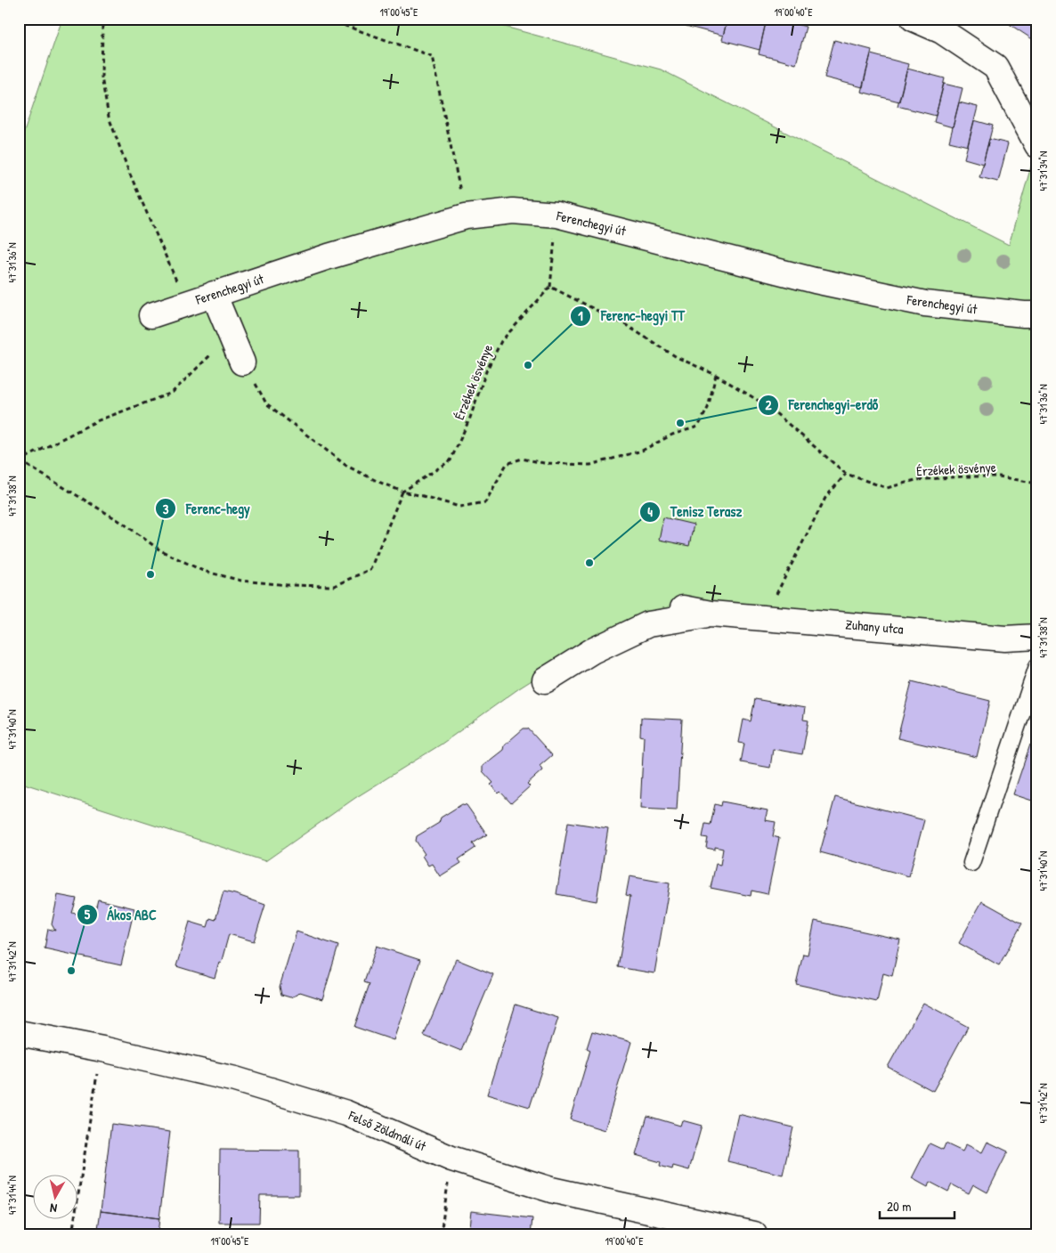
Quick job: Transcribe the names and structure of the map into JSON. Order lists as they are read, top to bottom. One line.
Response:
{"streets":{"street":["Ferenchegyi út","Zuhany utca","Felső Zöldmáli út"],"path":["Érzékek ösvénye"]},"places":["Ferenc-hegyi TT","Ferenchegyi-erdő","Tenisz Terasz","Ferenc-hegy","Ákos ABC"],"scale_bar":"20 m","north":"bottom","coordinates":["19°00'45\"E","19°00'40\"E","47°31'34\"N","47°31'36\"N","47°31'38\"N","47°31'40\"N","47°31'42\"N","47°31'44\"N"]}
